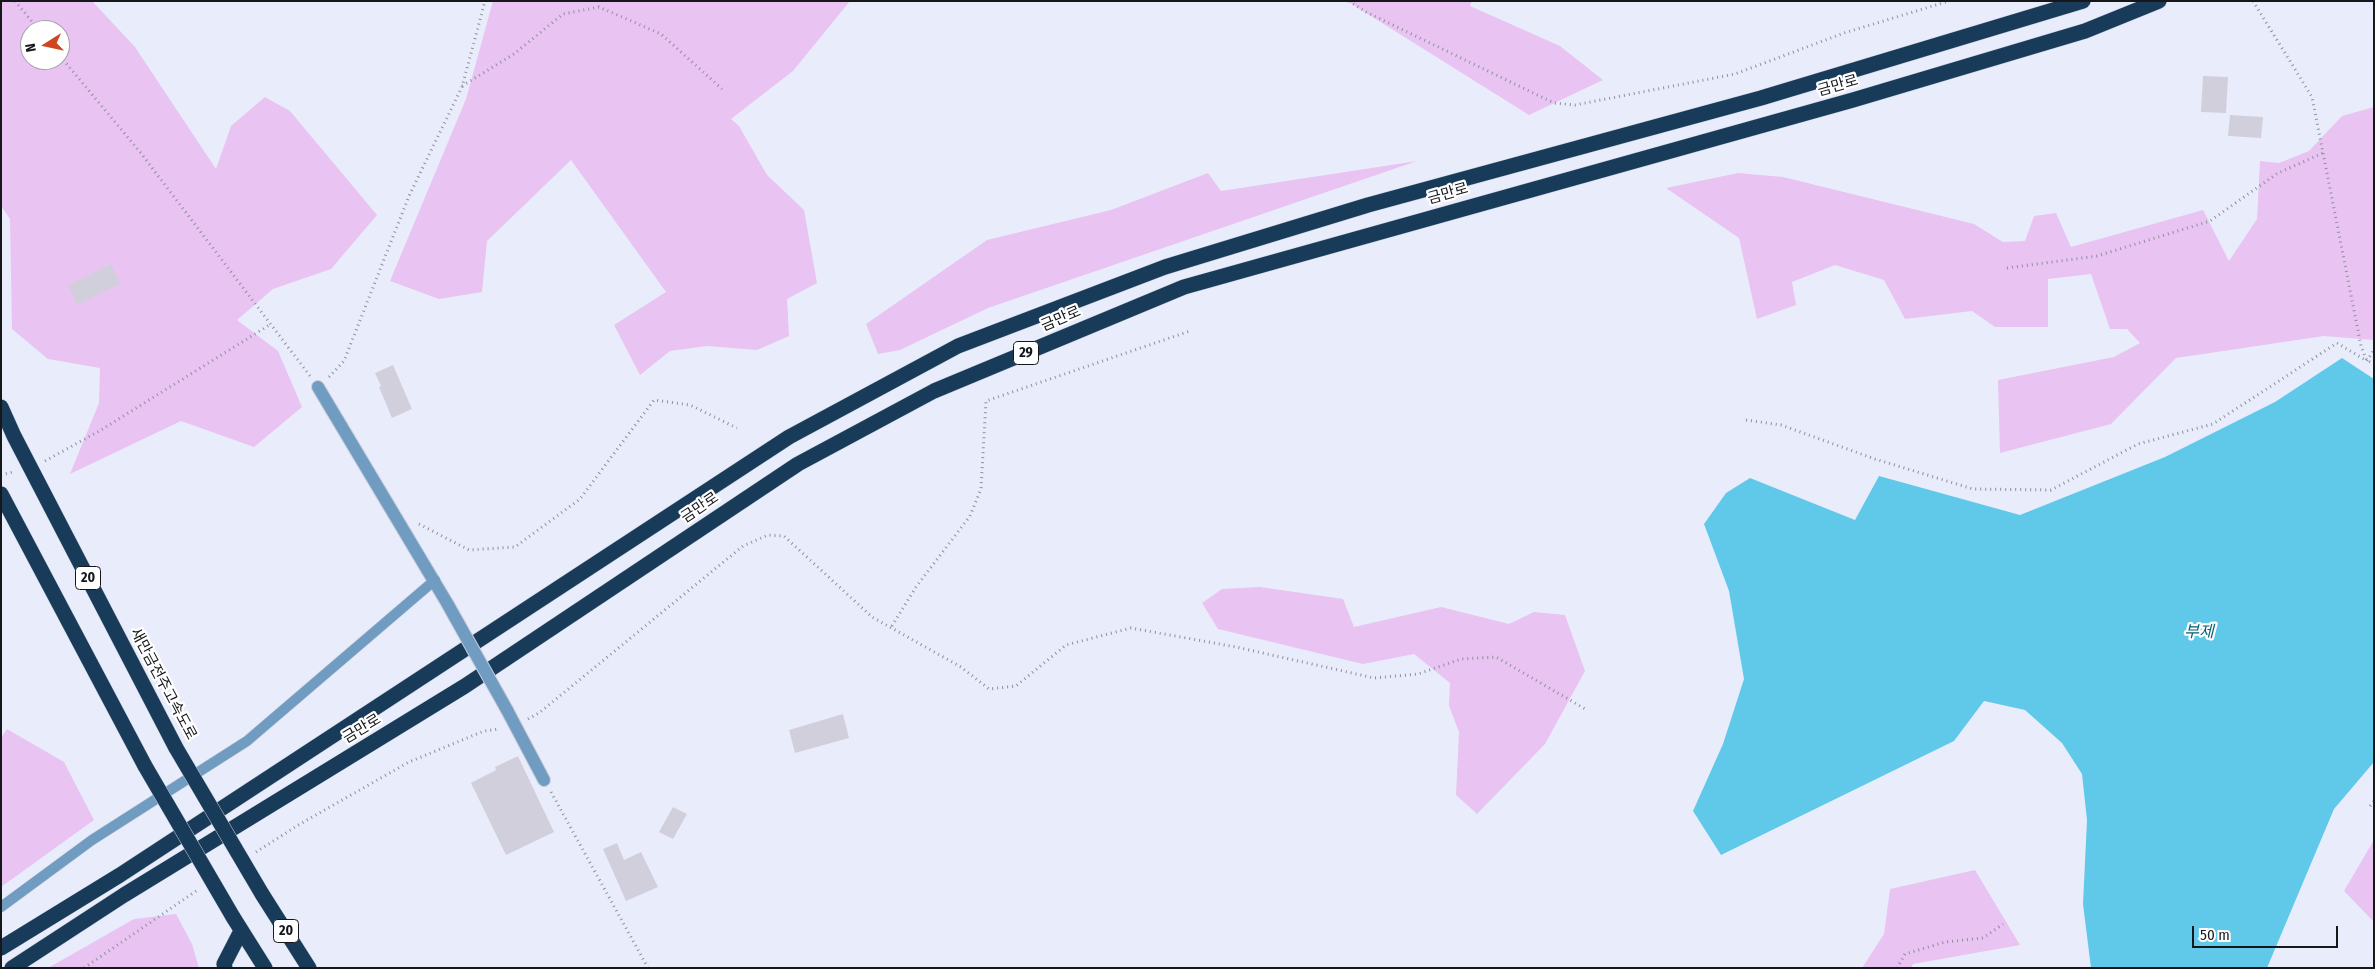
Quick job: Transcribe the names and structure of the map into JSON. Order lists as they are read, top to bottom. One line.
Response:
{"streets":{"highway":["금만로","29","20","새만금전주고속도로"]},"water":["부제"],"scale_bar":"50 m","north":"left"}
